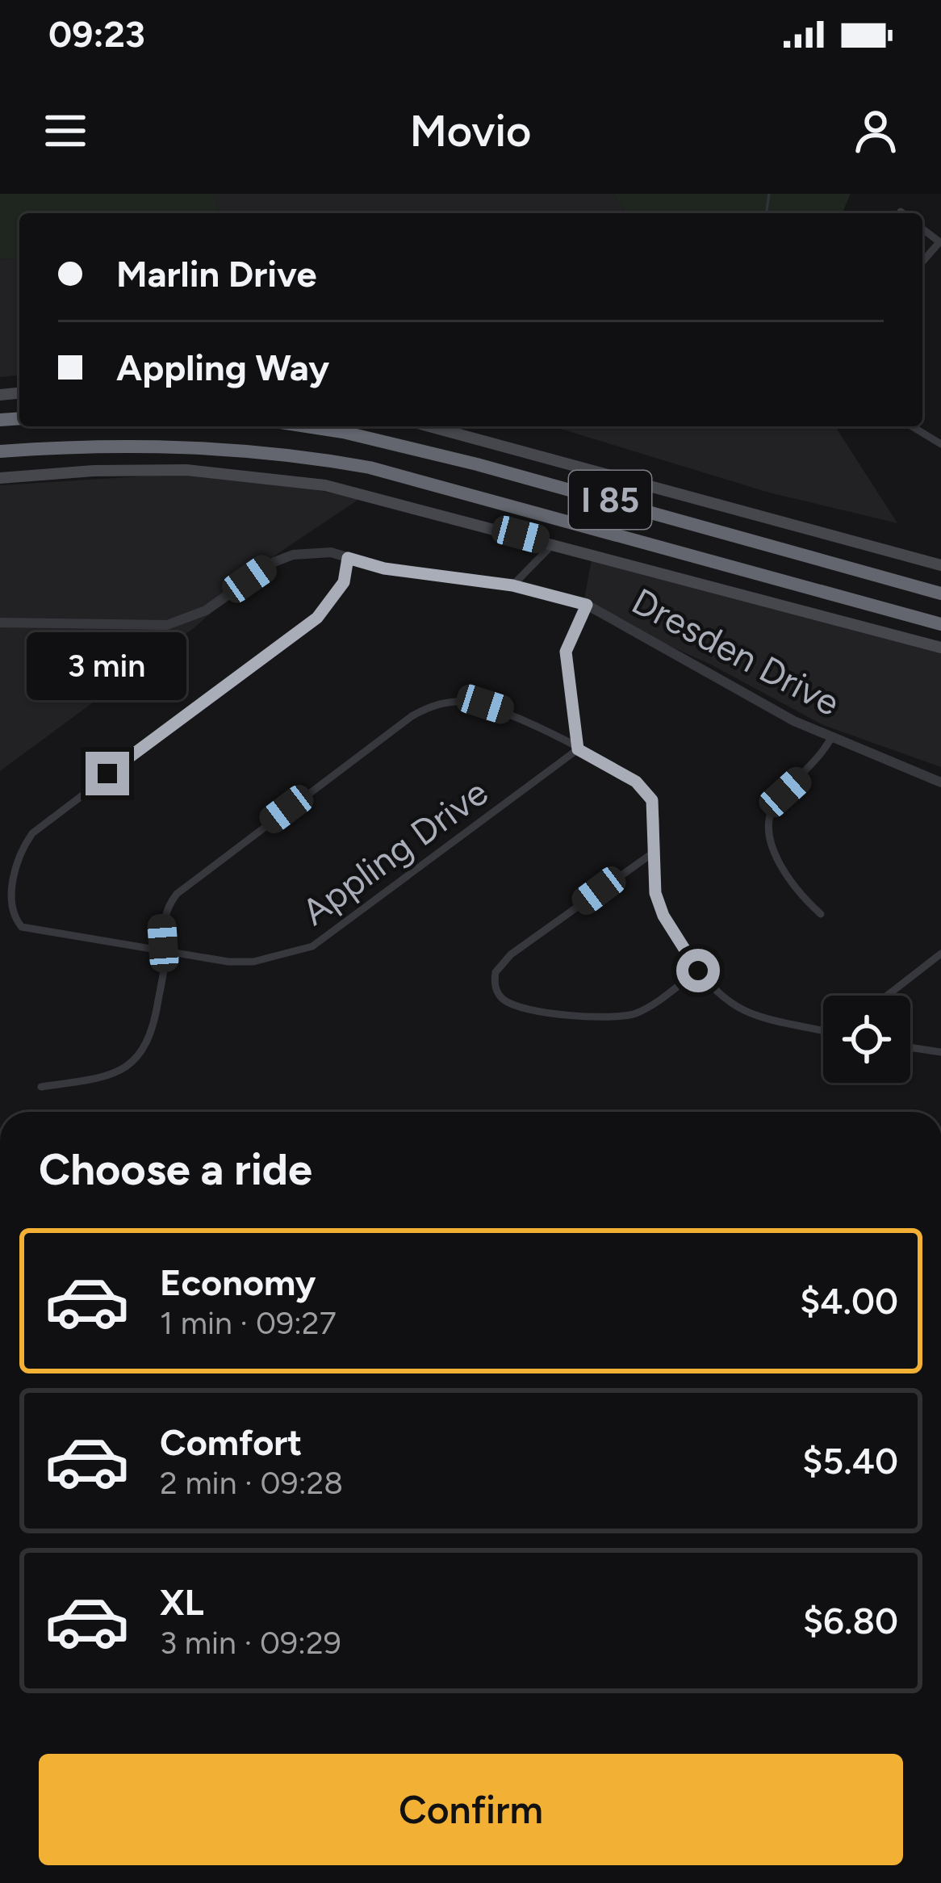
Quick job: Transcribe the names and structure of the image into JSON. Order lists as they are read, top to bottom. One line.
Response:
{"streets":{"highway":["I 85"],"street":["Dresden Drive","Appling Drive"]},"crossings":[["Dresden Drive","Appling Drive"]],"page":{"status":"09:23","header":"Movio","banner":["Marlin Drive","Appling Way"],"bubble":"3 min","heading":"Choose a ride","list":[{"name":"Economy","note":"1 min · 09:27","value":"$4.00"},{"name":"Comfort","note":"2 min · 09:28","value":"$5.40"},{"name":"XL","note":"3 min · 09:29","value":"$6.80"}],"buttons":"Confirm"}}
